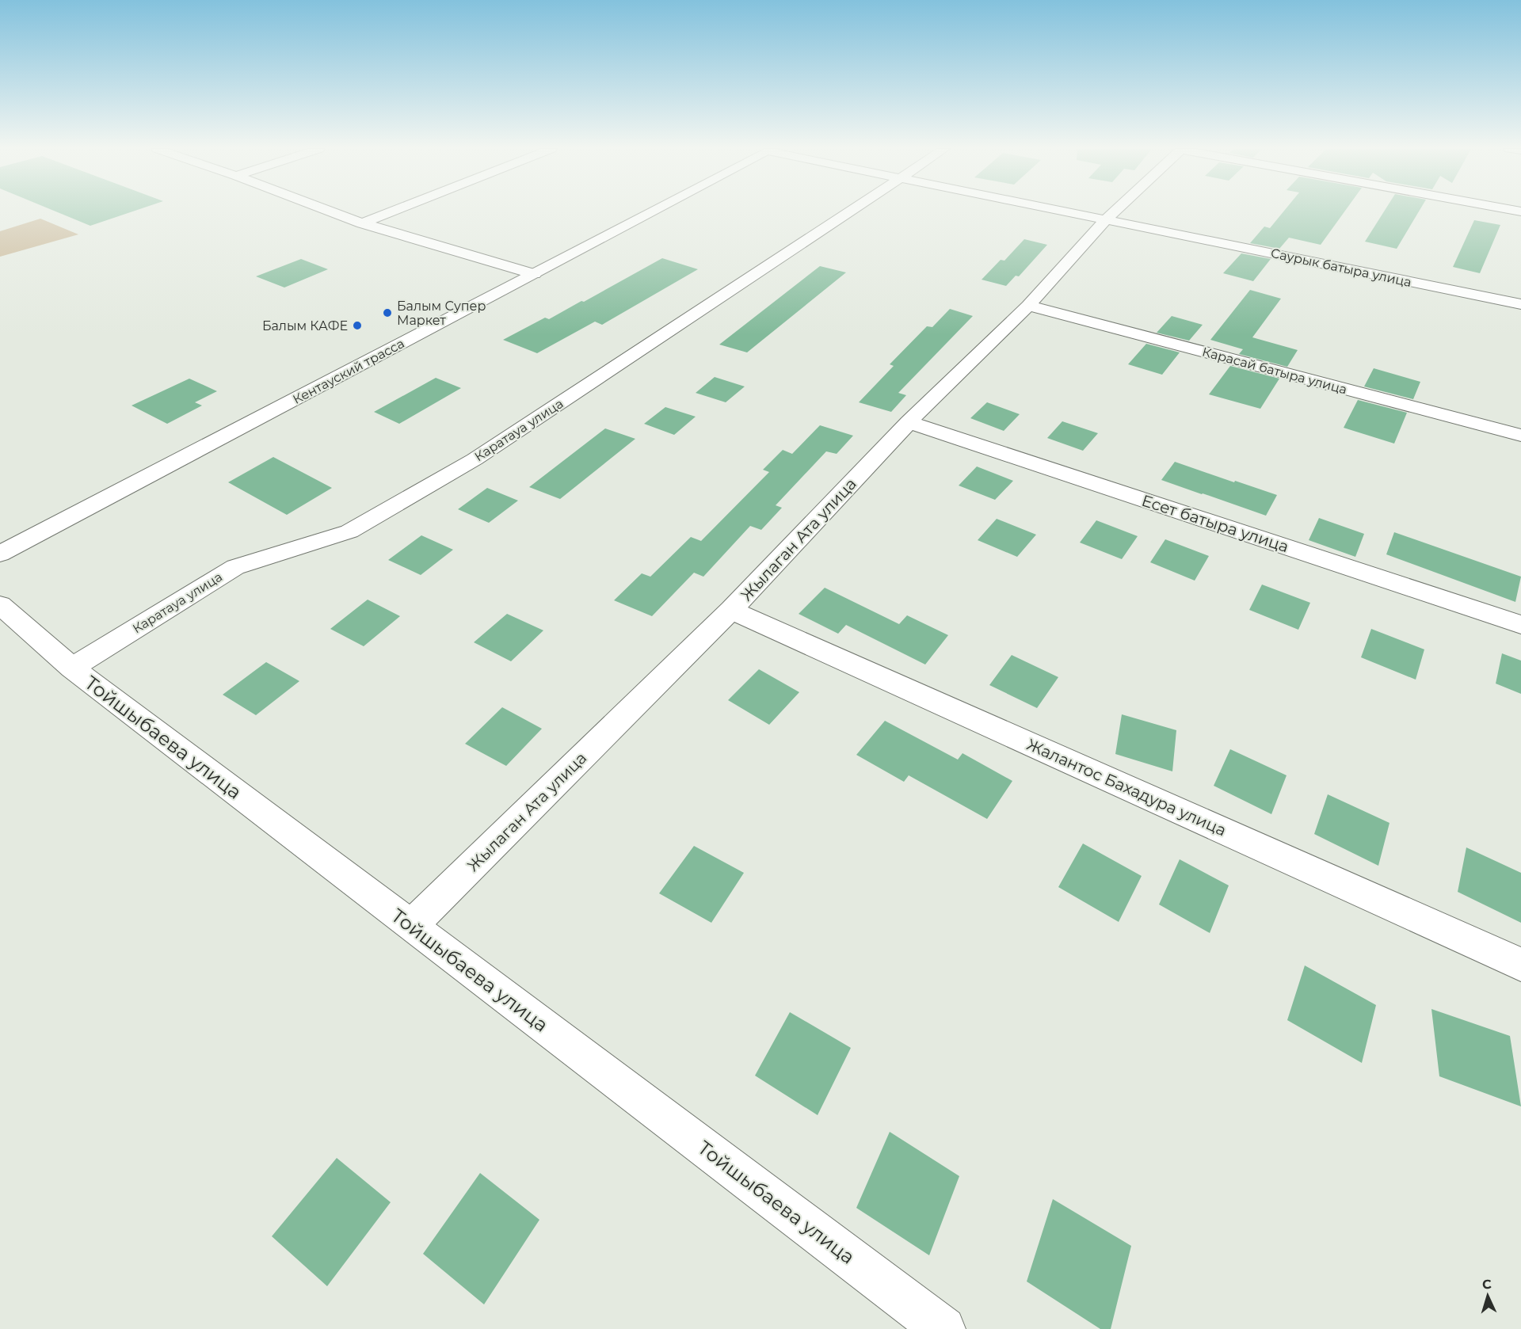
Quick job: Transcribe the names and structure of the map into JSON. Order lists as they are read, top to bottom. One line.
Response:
{"streets":{"street":["Саурык батыра улица","Карасай батыра улица","Кентауский трасса","Каратауа улица","Есет батыра улица","Жылаган Ата улица","Тойшыбаева улица","Жалантос Бахадура улица"]},"crossings":[["Саурык батыра улица","Жылаган Ата улица"],["Карасай батыра улица","Жылаган Ата улица"],["Каратауа улица","Тойшыбаева улица"],["Есет батыра улица","Жылаган Ата улица"],["Жылаган Ата улица","Тойшыбаева улица"],["Жылаган Ата улица","Жалантос Бахадура улица"]],"places":["Балым Супер Маркет","Балым КАФЕ"],"north":"top"}
